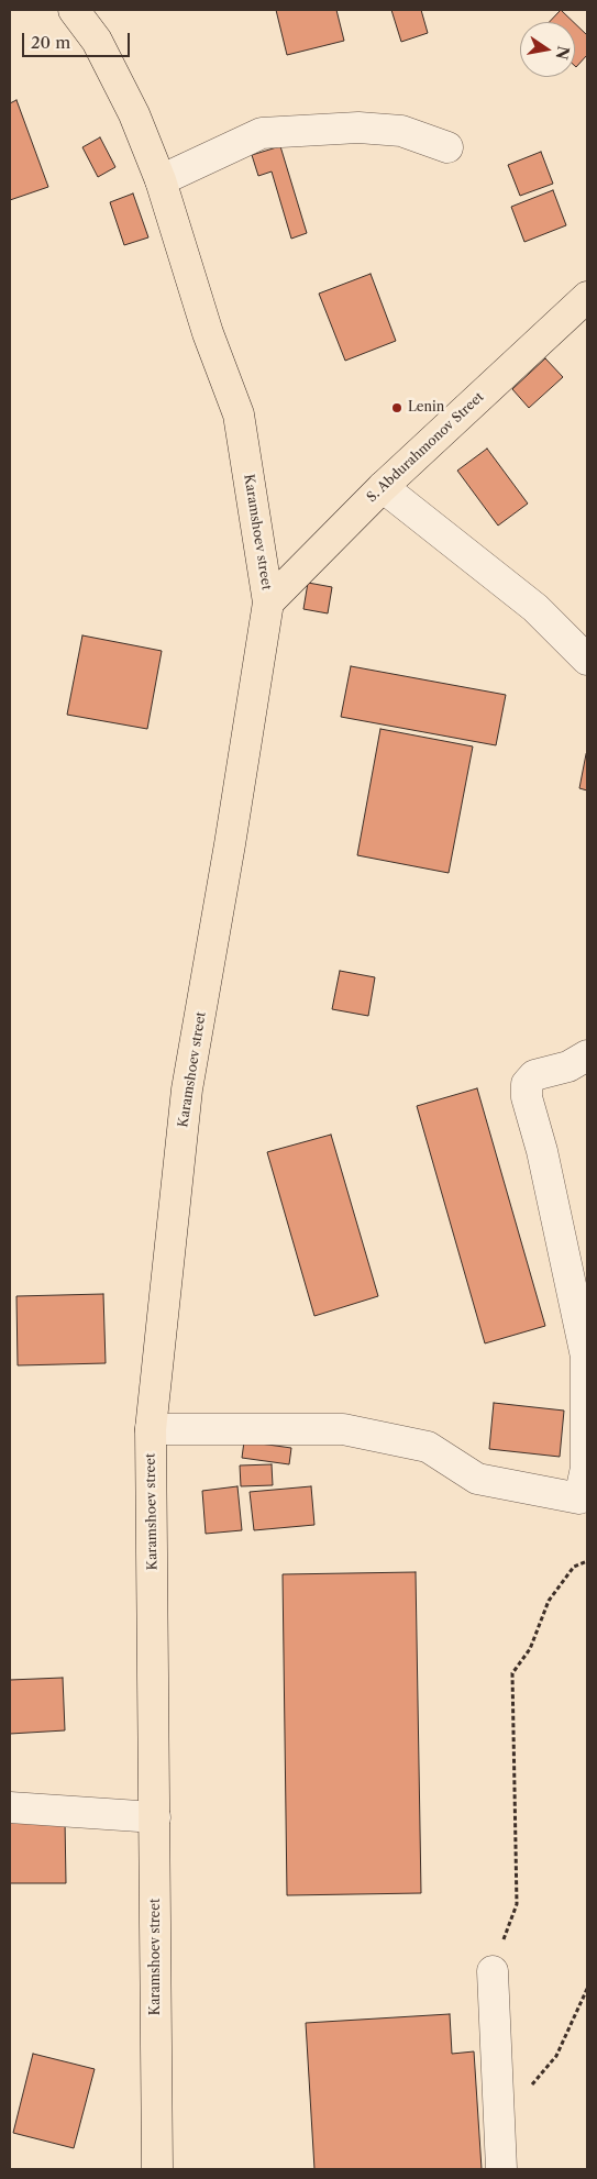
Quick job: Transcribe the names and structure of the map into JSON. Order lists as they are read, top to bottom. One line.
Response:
{"streets":{"main road":["S. Abdurahmonov Street","Karamshoev street"]},"crossings":[["S. Abdurahmonov Street","Karamshoev street"]],"places":["Lenin"],"scale_bar":"20 m","north":"right"}
